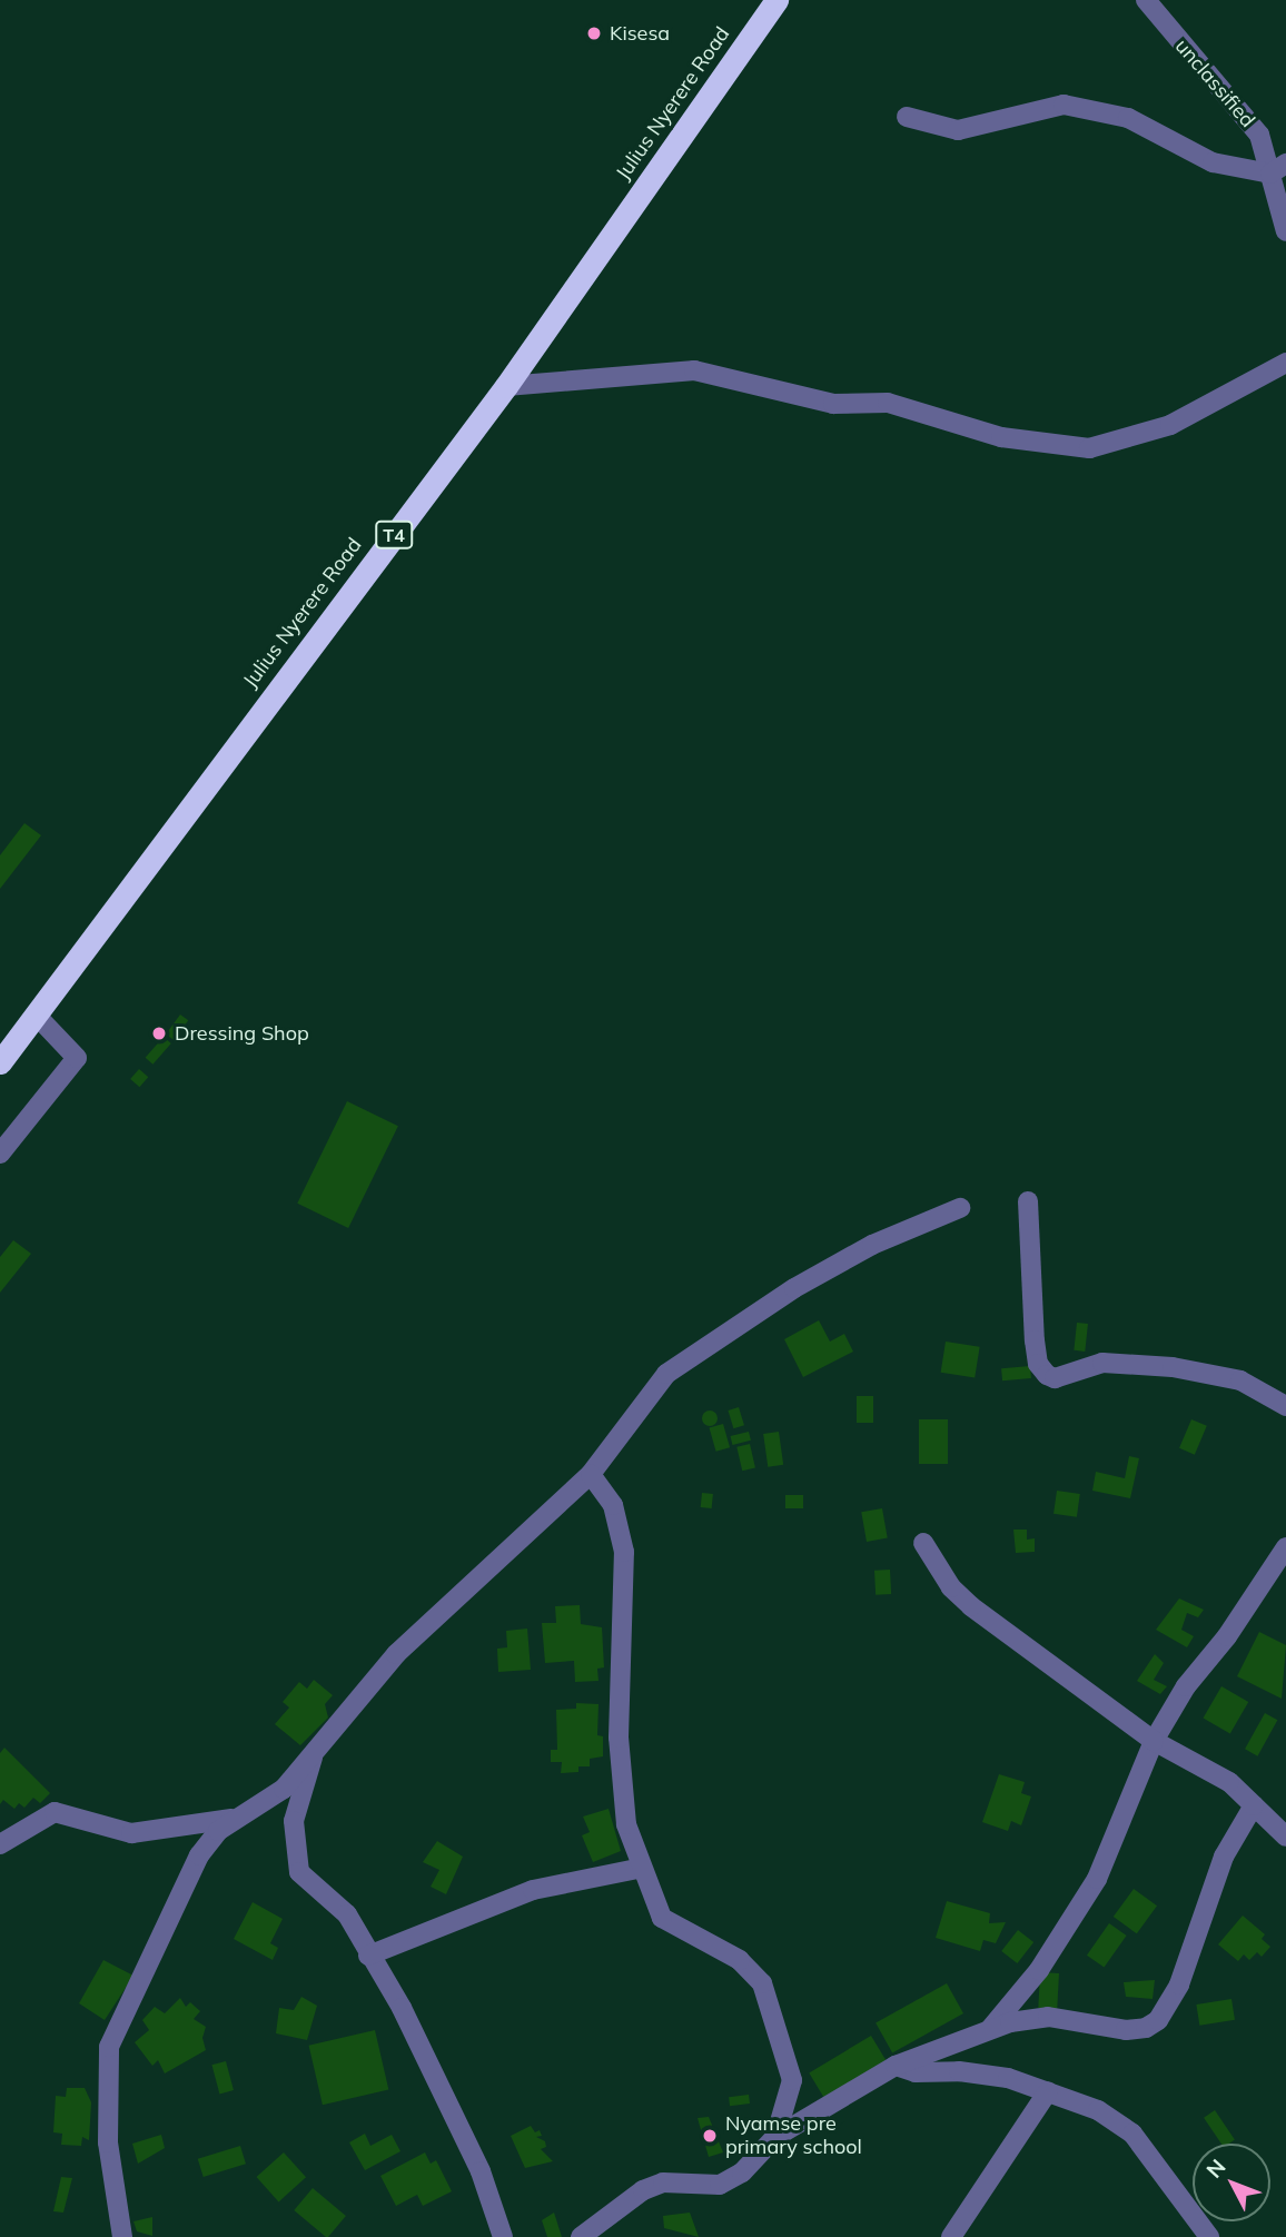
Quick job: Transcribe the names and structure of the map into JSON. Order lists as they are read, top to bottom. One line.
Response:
{"streets":{"highway":["Julius Nyerere Road","T4"],"street":["unclassified"]},"places":["Kisesa","Dressing Shop","Nyamse pre primary school"],"north":"top left"}
